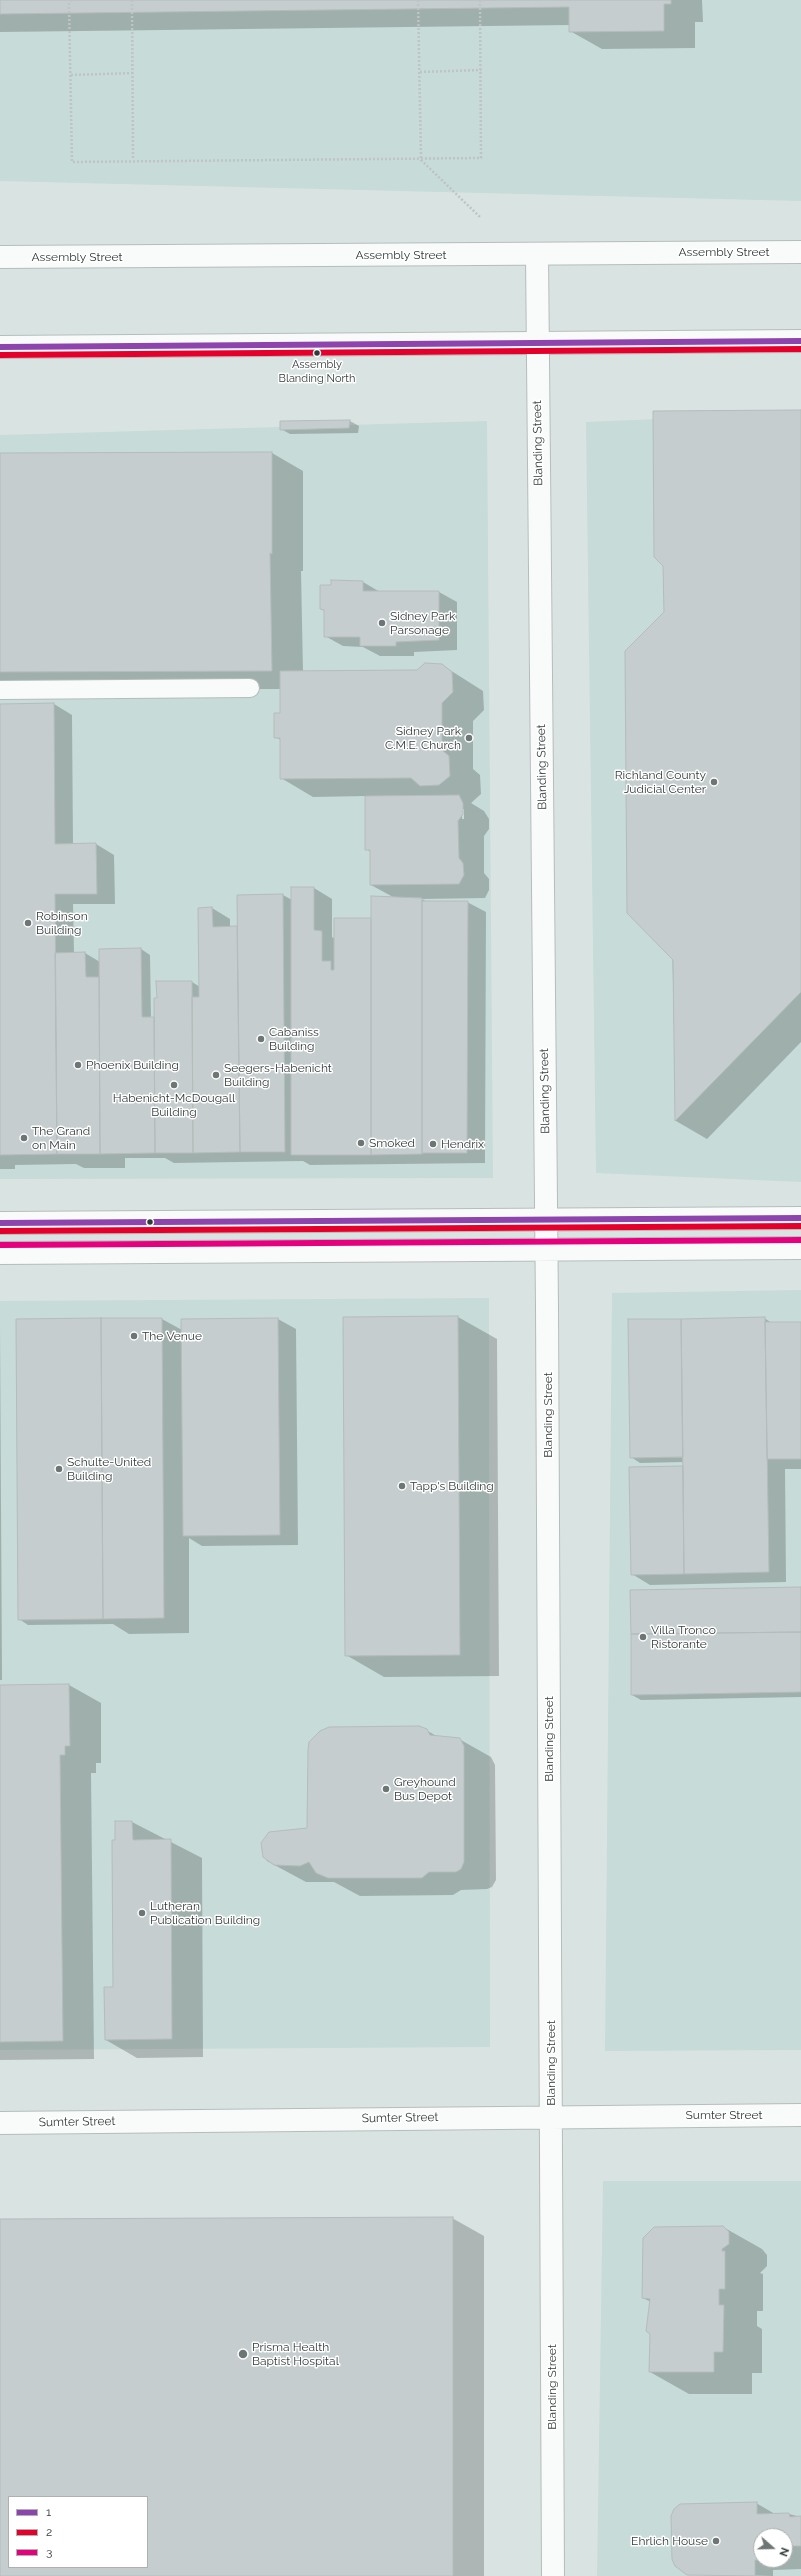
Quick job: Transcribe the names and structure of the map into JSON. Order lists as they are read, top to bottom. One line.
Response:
{"streets":{"main road":["Assembly Street","Blanding Street","Sumter Street"]},"crossings":[["Assembly Street","Blanding Street"],["Blanding Street","Sumter Street"]],"places":["Assembly Blanding North","Sidney Park Parsonage","Sidney Park C.M.E. Church","Richland County Judicial Center","Robinson Building","Cabaniss Building","Phoenix Building","Seegers-Habenicht Building","Habenicht-McDougall Building","The Grand on Main","Smoked","Hendrix","The Venue","Schulte-United Building","Tapp's Building","Villa Tronco Ristorante","Greyhound Bus Depot","Lutheran Publication Building","Prisma Health Baptist Hospital","Ehrlich House"],"lines":["transit line 1","transit line 2","transit line 3"],"legend":["1","2","3"],"north":"right"}
